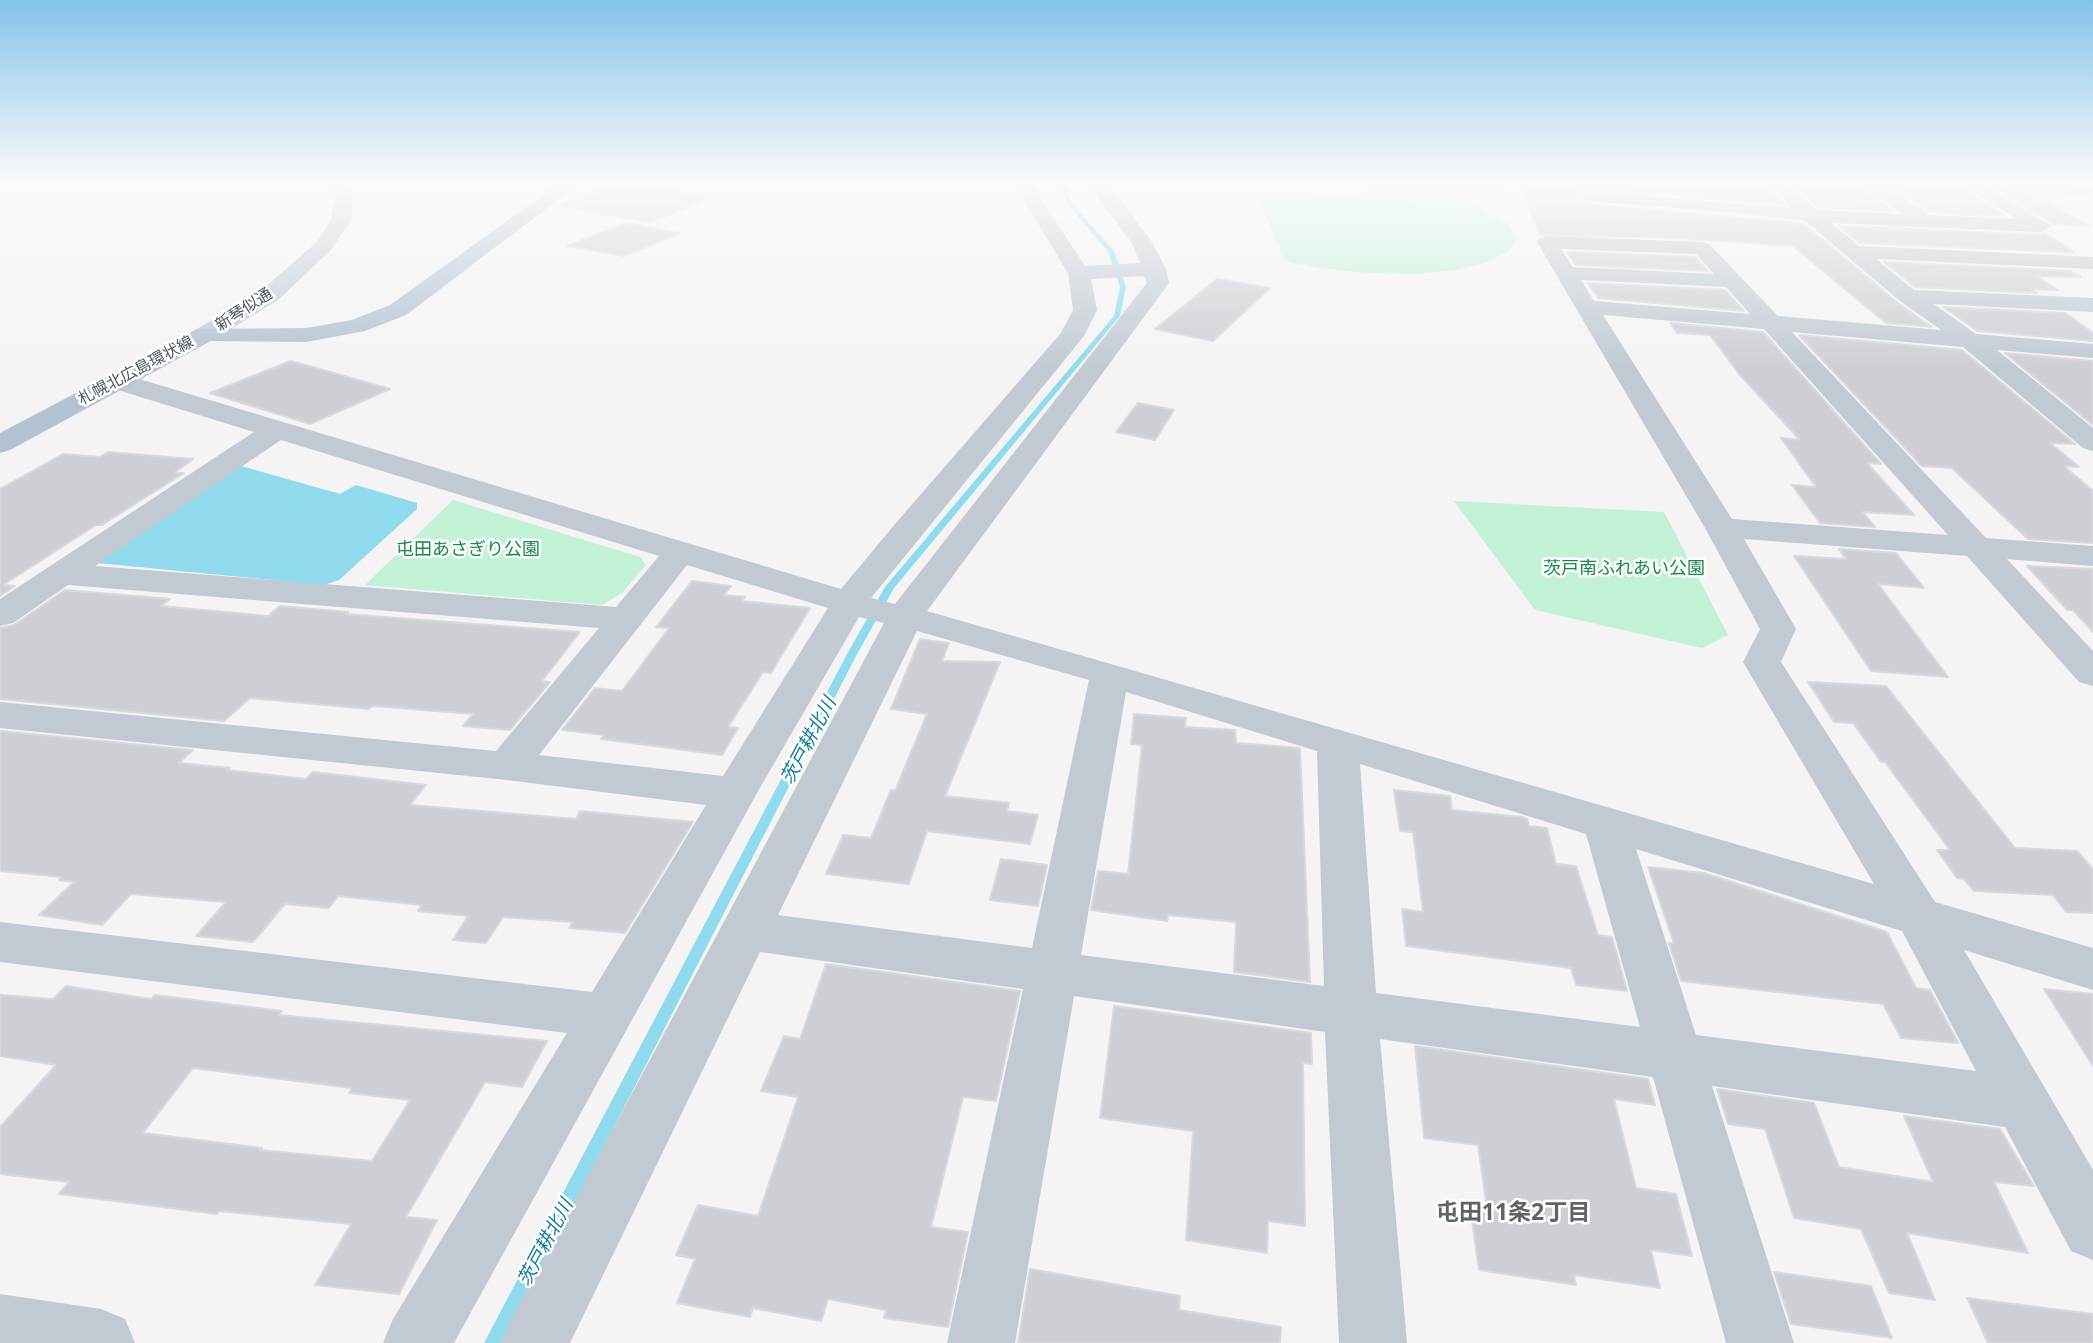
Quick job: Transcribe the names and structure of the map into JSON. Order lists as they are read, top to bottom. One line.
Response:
{"streets":{"main road":["札幌北広島環状線"],"street":["新琴似通"]},"crossings":[["新琴似通","札幌北広島環状線"]],"districts":["屯田11条2丁目"],"water":["茨戸耕北川"],"parks":["屯田あさぎり公園","茨戸南ふれあい公園"]}
